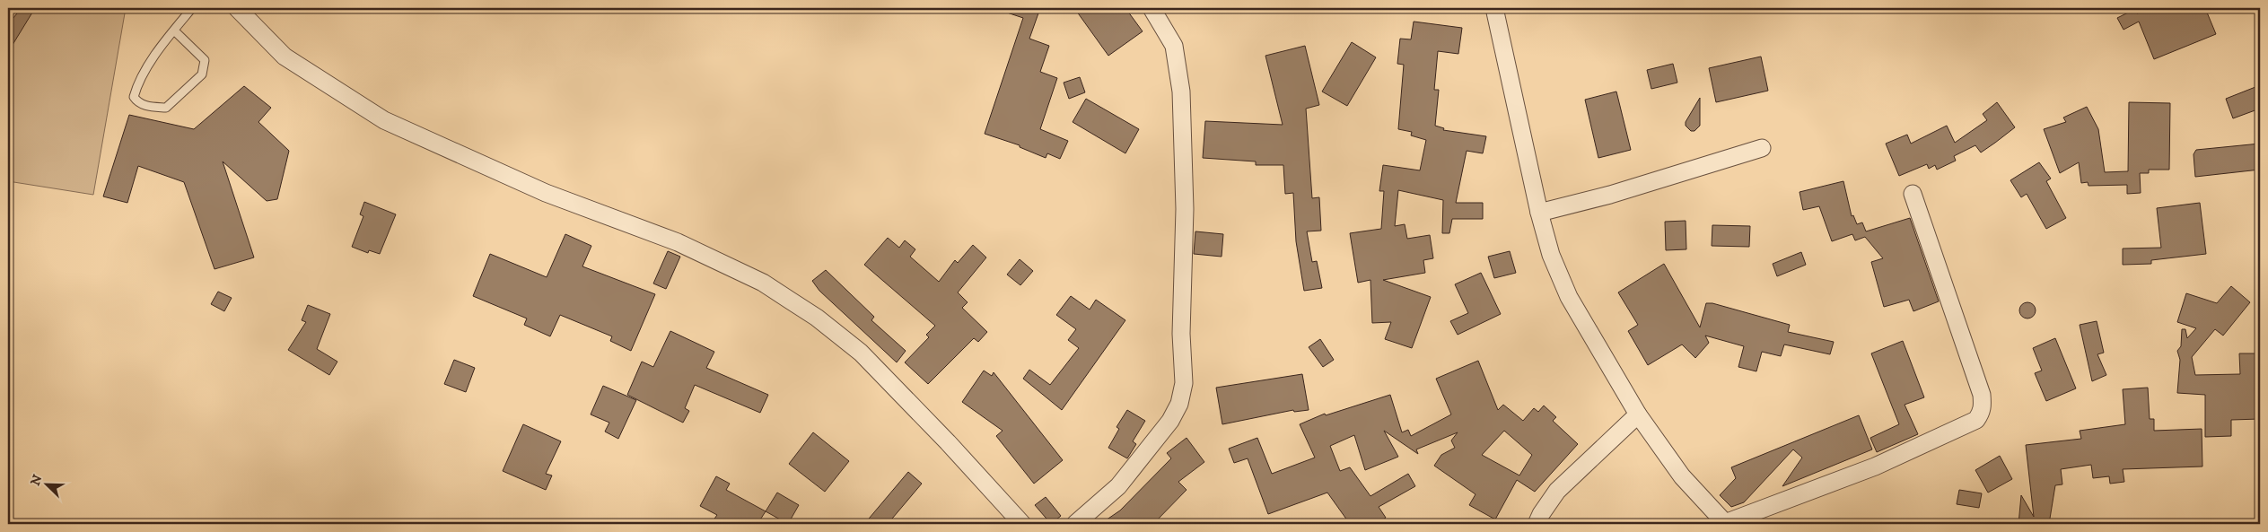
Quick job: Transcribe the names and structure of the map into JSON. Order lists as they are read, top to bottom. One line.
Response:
{"north":"top left"}
